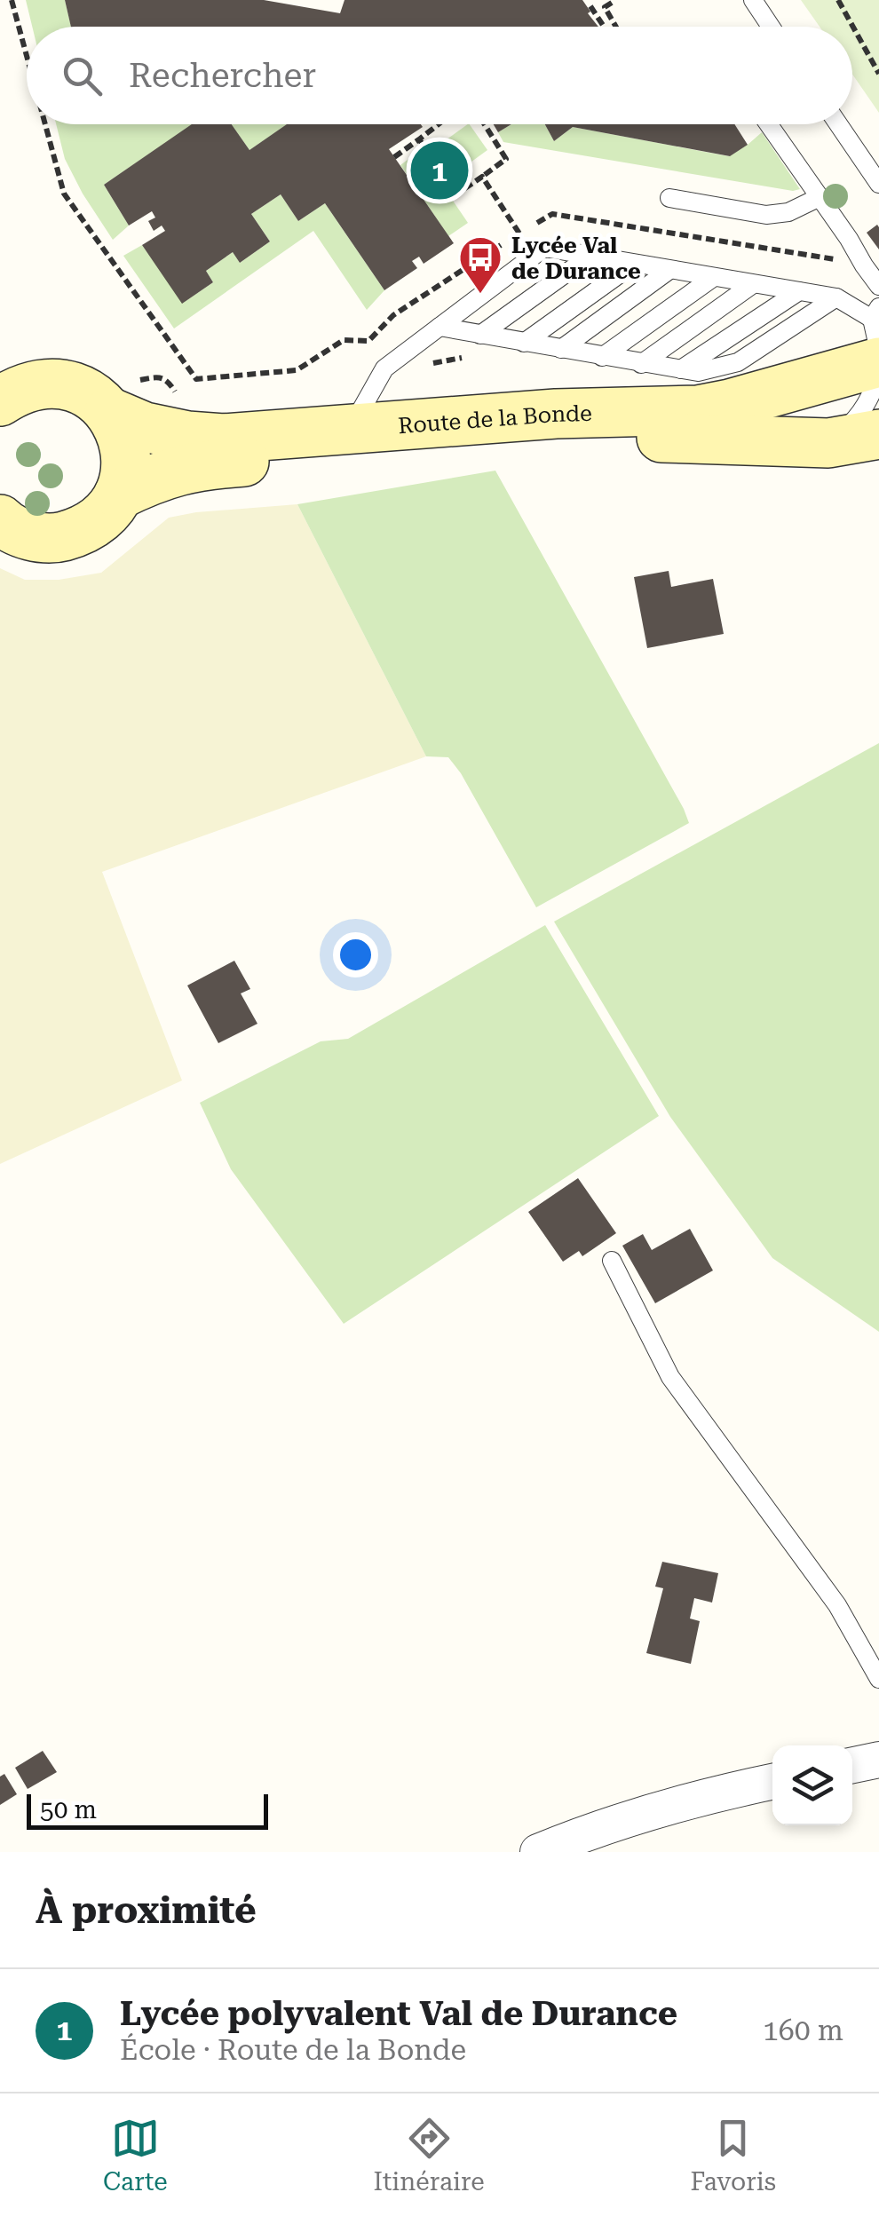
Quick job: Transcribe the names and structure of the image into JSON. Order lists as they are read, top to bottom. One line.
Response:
{"streets":{"main road":["Route de la Bonde"]},"places":{"bus stop":["Lycée Val de Durance"]},"scale_bar":"50 m","page":{"search":"Rechercher","pins":"1","scale":"50 m","heading":"À proximité","list":[{"mark":"1","name":"Lycée polyvalent Val de Durance","note":"École · Route de la Bonde","value":"160 m"}],"nav":["Carte","Itinéraire","Favoris"]}}
